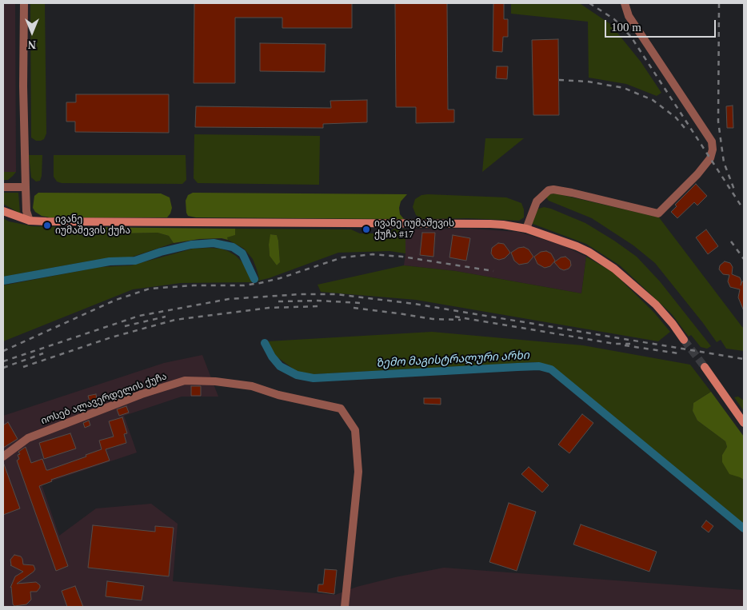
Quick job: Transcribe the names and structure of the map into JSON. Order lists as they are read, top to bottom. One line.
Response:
{"streets":{"street":["იოსებ ალავერდელის ქუჩა"]},"water":["ზემო მაგისტრალური არხი"],"places":["ივანე იუმაშევის ქუჩა","ივანე იუმაშევის ქუჩა #17"],"scale_bar":"100 m","north":"bottom"}
